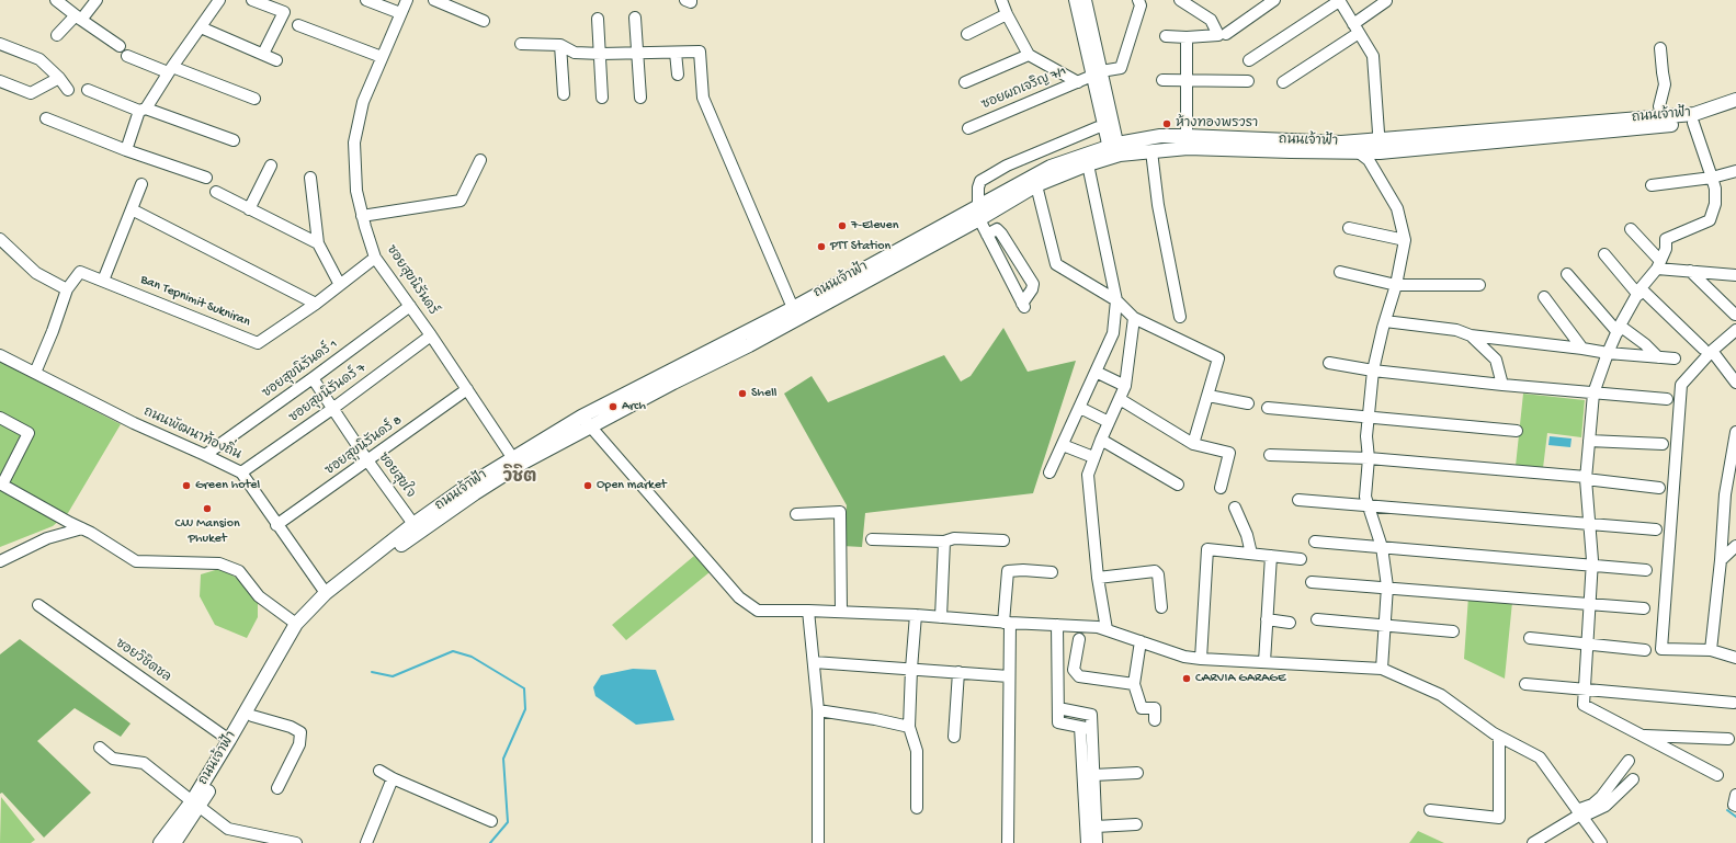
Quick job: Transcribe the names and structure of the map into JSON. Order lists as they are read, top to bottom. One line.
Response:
{"streets":{"main road":["ถนนเจ้าฟ้า"],"street":["ซอยผถเจริญ 7/1","ซอยสุขนิรันดร์","Ban Tepnimit Sukniran","ซอยสุขนิรันดร์ 1","ซอยสุขนิรันดร์ 7","ถนนพัฒนาท้องถิ่น","ซอยสุขนิรันดร์ 8","ซอยสุขใจ","ซอยวิชิตชล"]},"crossings":[["ถนนเจ้าฟ้า","ซอยสุขนิรันดร์"],["ถนนเจ้าฟ้า","ถนนพัฒนาท้องถิ่น"],["ถนนเจ้าฟ้า","ซอยสุขใจ"],["ถนนเจ้าฟ้า","ซอยวิชิตชล"],["ซอยสุขนิรันดร์","Ban Tepnimit Sukniran"],["ซอยสุขนิรันดร์","ซอยสุขนิรันดร์ 1"],["ซอยสุขนิรันดร์","ซอยสุขนิรันดร์ 7"],["ซอยสุขนิรันดร์","ซอยสุขนิรันดร์ 8"],["ซอยสุขนิรันดร์ 1","ถนนพัฒนาท้องถิ่น"],["ซอยสุขนิรันดร์ 1","ซอยสุขใจ"],["ซอยสุขนิรันดร์ 7","ถนนพัฒนาท้องถิ่น"],["ซอยสุขนิรันดร์ 7","ซอยสุขใจ"],["ถนนพัฒนาท้องถิ่น","ซอยสุขนิรันดร์ 8"],["ซอยสุขนิรันดร์ 8","ซอยสุขใจ"]],"districts":["วิชิต"],"places":["ห้างทองพรวรา","7-Eleven","PTT Station","Shell","Arch","Green hotel","Open market","CW Mansion Phuket","CARVIA GARAGE"]}
